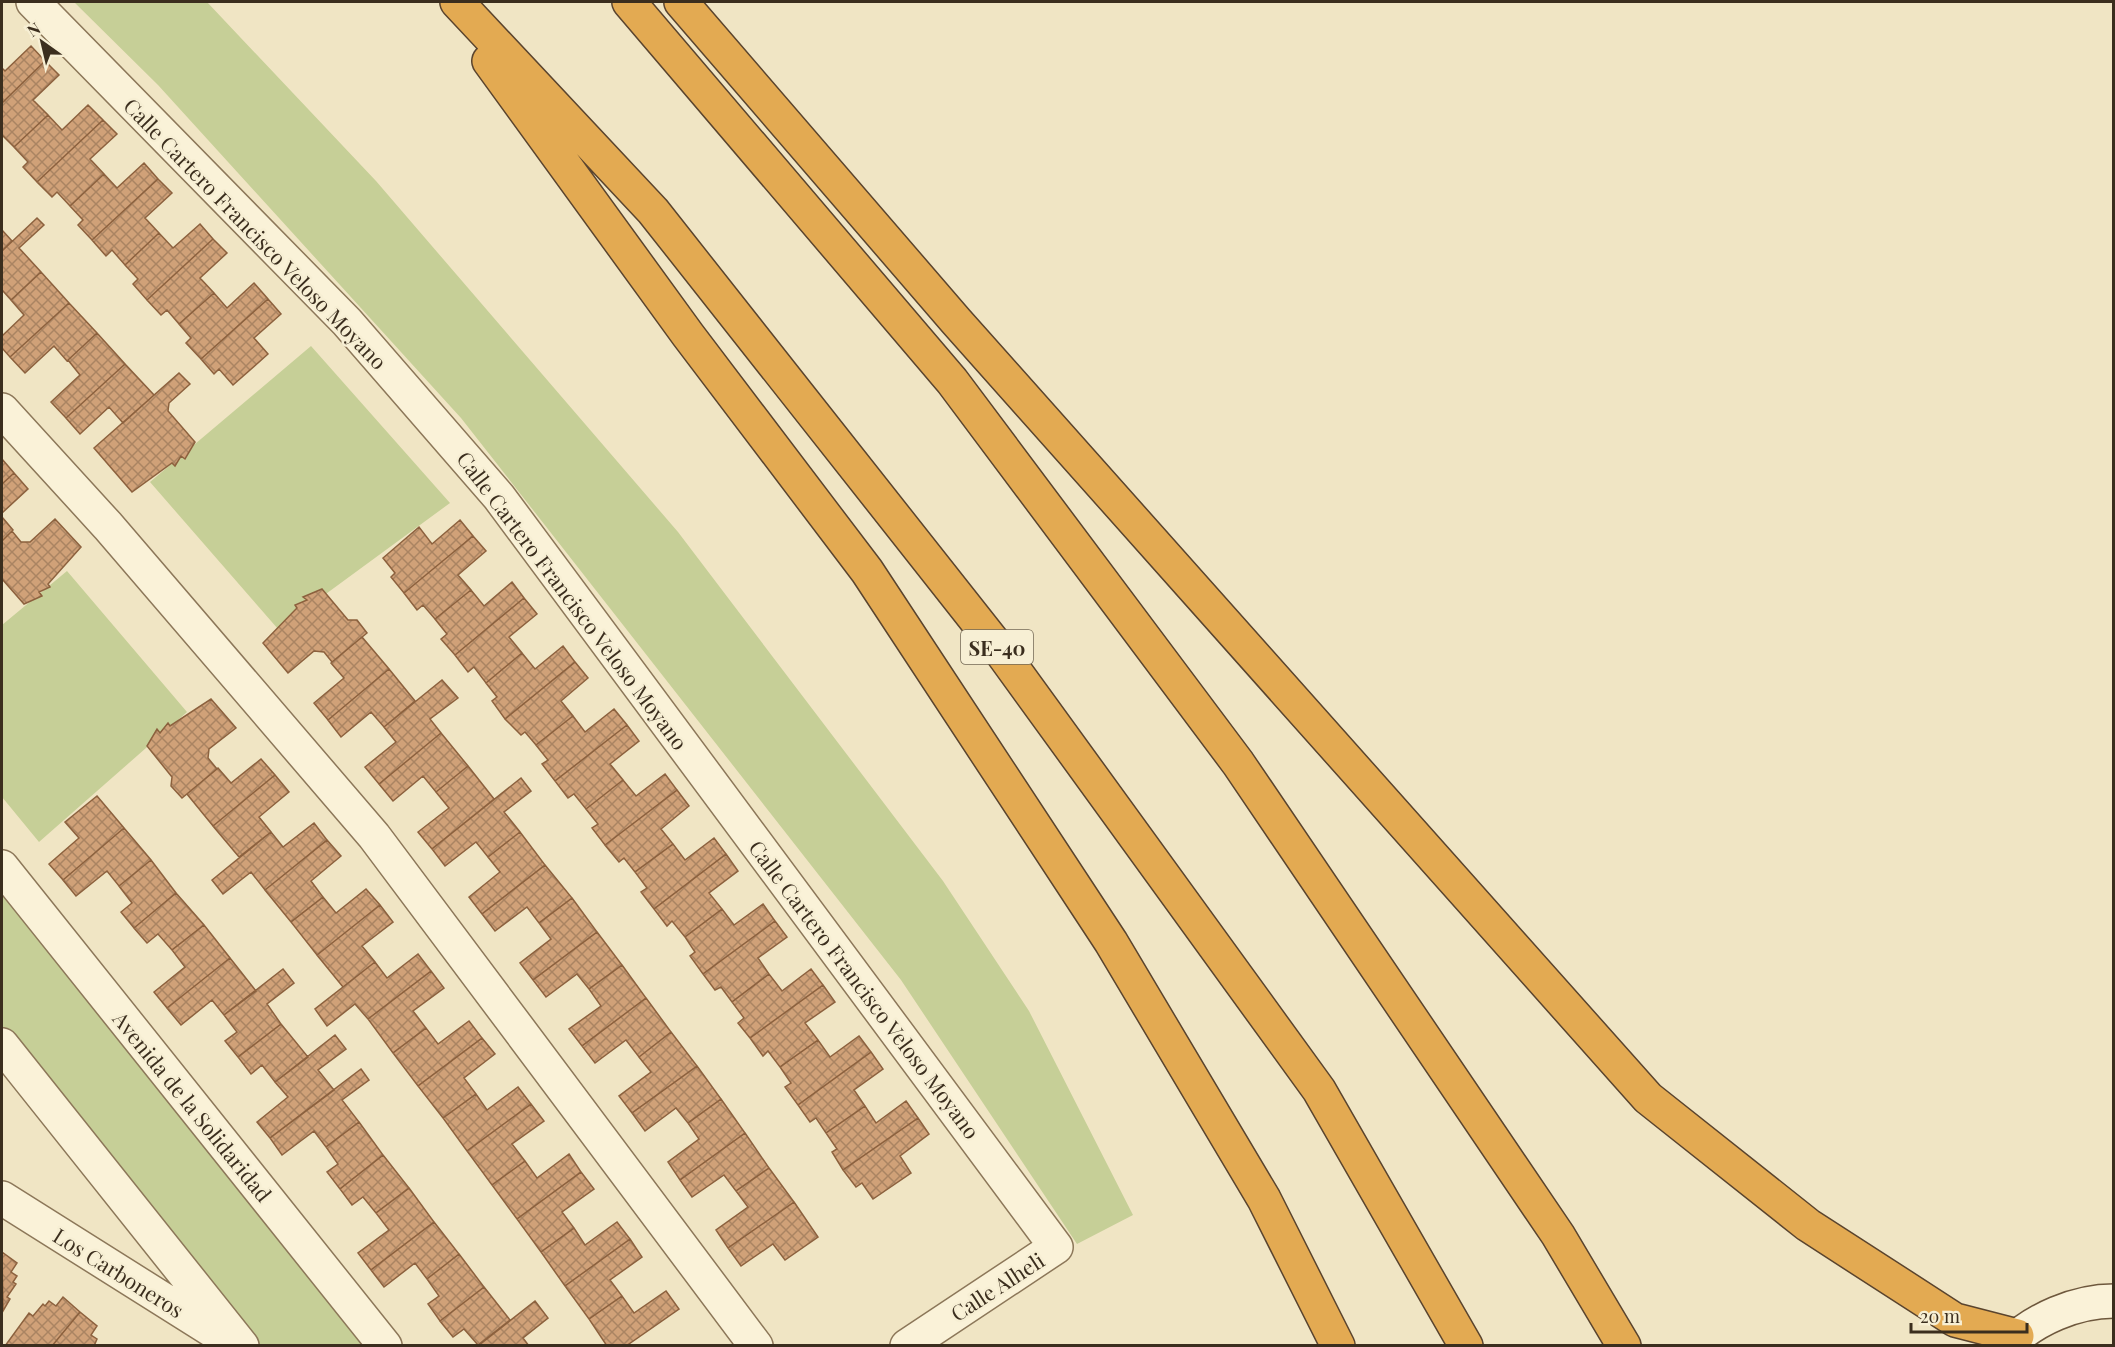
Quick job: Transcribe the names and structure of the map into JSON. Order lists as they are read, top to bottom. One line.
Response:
{"streets":{"highway":["SE-40"],"street":["Calle Cartero Francisco Veloso Moyano","Avenida de la Solidaridad","Los Carboneros","Calle Alheli"]},"crossings":[["Calle Cartero Francisco Veloso Moyano","Calle Alheli"]],"scale_bar":"20 m","north":"top left"}
